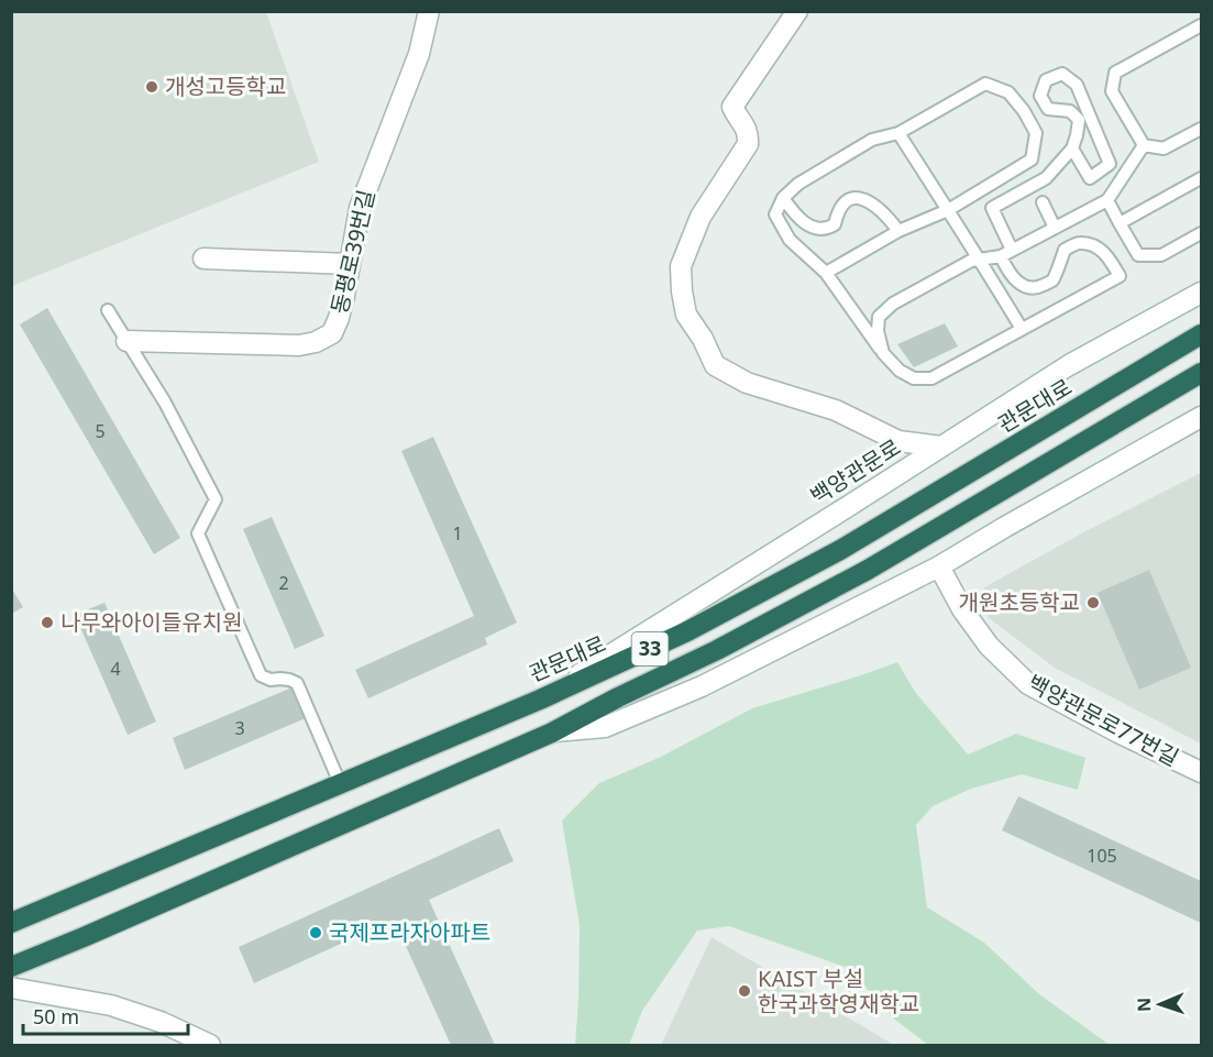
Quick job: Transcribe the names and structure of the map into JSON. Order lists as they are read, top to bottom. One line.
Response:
{"streets":{"highway":["관문대로","33"],"street":["동평로39번길","백양관문로","백양관문로77번길"]},"crossings":[["관문대로","백양관문로"]],"places":["개성고등학교","개원초등학교","나무와아이들유치원","국제프라자아파트","KAIST 부설 한국과학영재학교"],"house_numbers":["5","1","2","4","3","105"],"scale_bar":"50 m","north":"left"}
